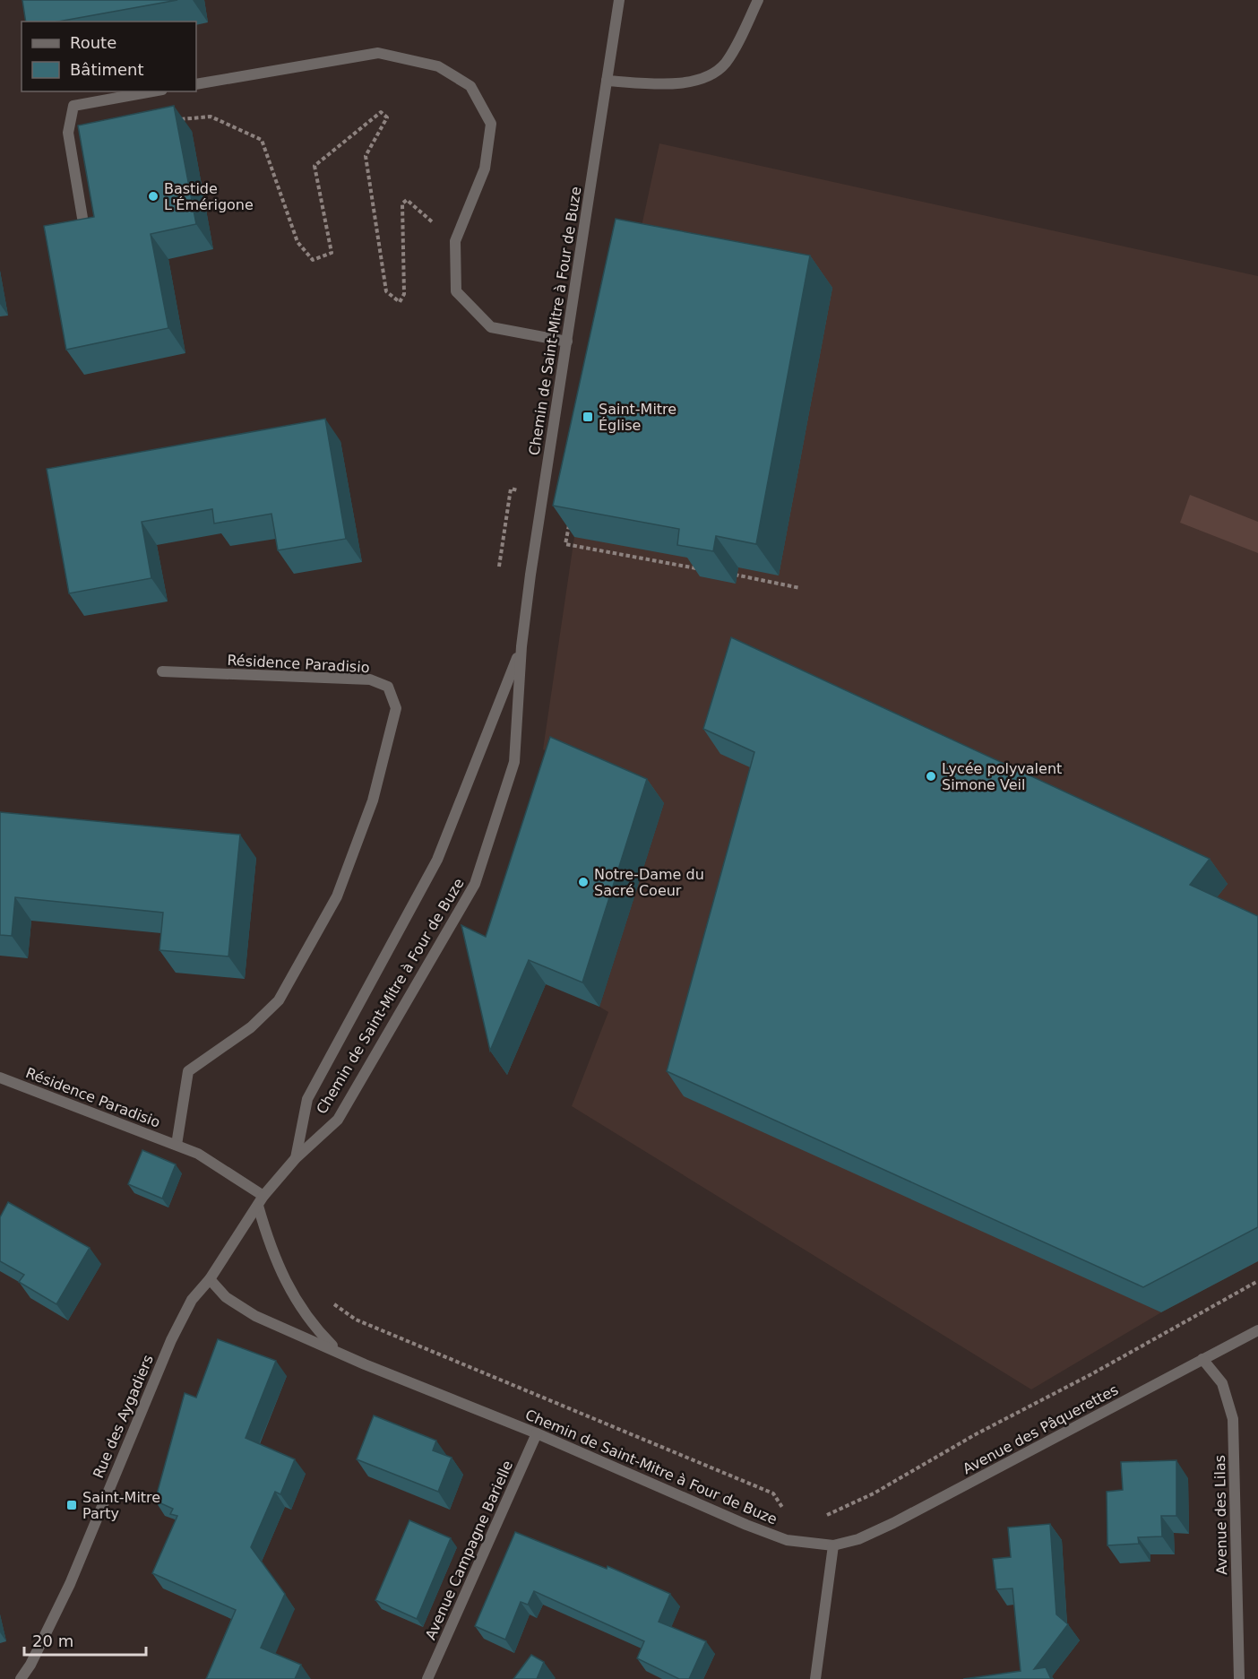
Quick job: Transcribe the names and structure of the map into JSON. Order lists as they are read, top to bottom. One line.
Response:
{"streets":{"street":["Chemin de Saint-Mitre à Four de Buze","Résidence Paradisio","Rue des Aygadiers","Avenue des Pâquerettes","Avenue des Lilas","Avenue Campagne Barielle"]},"crossings":[["Chemin de Saint-Mitre à Four de Buze","Résidence Paradisio"],["Chemin de Saint-Mitre à Four de Buze","Rue des Aygadiers"],["Chemin de Saint-Mitre à Four de Buze","Avenue des Pâquerettes"],["Chemin de Saint-Mitre à Four de Buze","Avenue Campagne Barielle"],["Résidence Paradisio","Rue des Aygadiers"],["Avenue des Pâquerettes","Avenue des Lilas"]],"places":{"other":["Bastide L'Émérigone","Lycée polyvalent Simone Veil","Notre-Dame du Sacré Coeur"],"transit":["Saint-Mitre Église","Saint-Mitre Party"]},"legend":["Route","Bâtiment"],"scale_bar":"20 m"}
